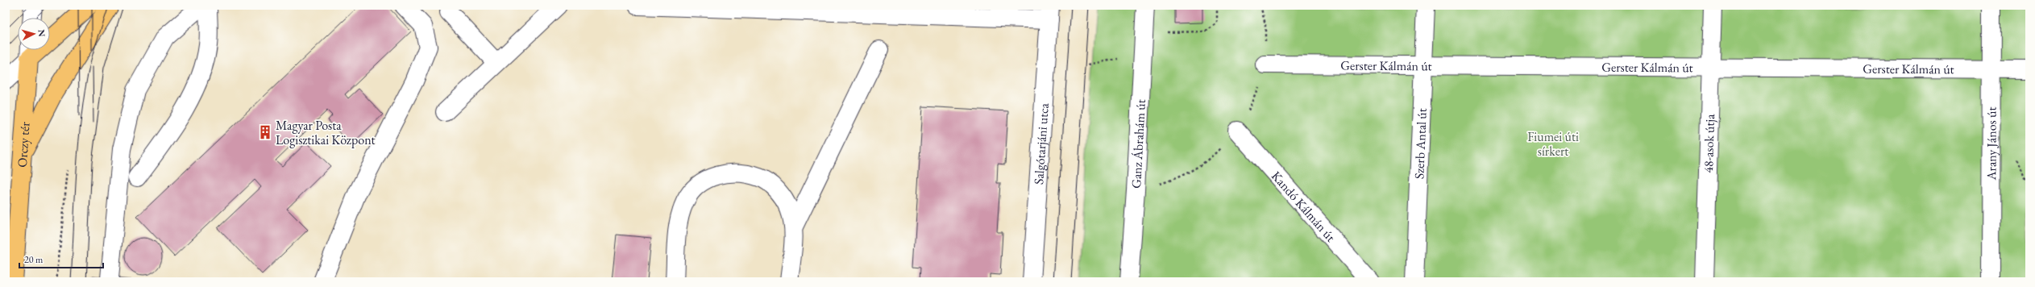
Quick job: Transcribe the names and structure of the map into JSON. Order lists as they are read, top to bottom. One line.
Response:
{"streets":{"main road":["Orczy tér"],"street":["Gerster Kálmán út","Salgótarjáni utca","Ganz Ábrahám út","Szerb Antal út","48-asok útja","Arany János út","Kandó Kálmán út"]},"crossings":[["Gerster Kálmán út","Szerb Antal út"],["Gerster Kálmán út","48-asok útja"],["Gerster Kálmán út","Arany János út"]],"parks":["Fiumei úti sírkert"],"places":{"building":["Magyar Posta Logisztikai Központ"]},"scale_bar":"20 m","north":"right"}
